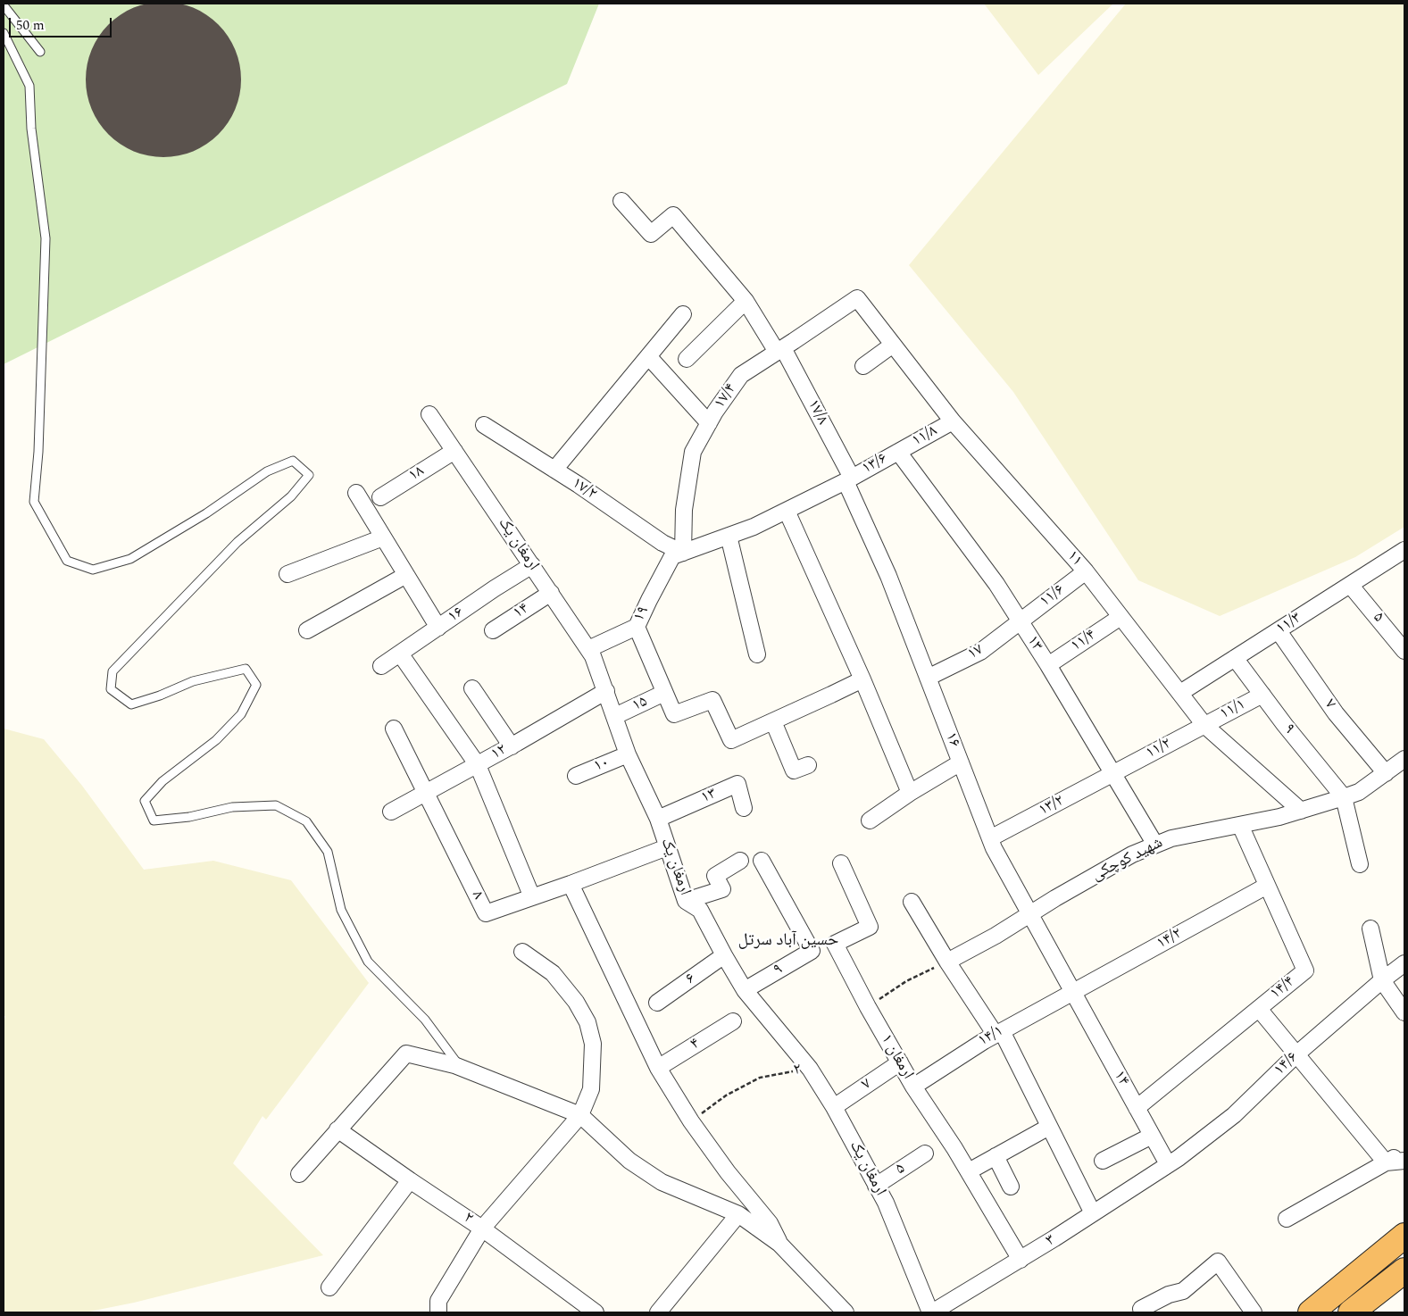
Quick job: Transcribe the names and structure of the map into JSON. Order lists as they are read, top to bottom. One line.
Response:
{"streets":{"street":["۱۷/۴","۱۷/۸","۱۱/۸","۱۳/۶","۱۸","۱۷/۲","ارمغان یک","۱۱","۱۱/۶","۱۴","۱۹","۱۶","۵","۱۱/۳","۱۱/۴","۱۳","۱۷","۱۵","۷","۱۱/۱","۹","۱۱/۲","۱۲","۱۰","۱۳/۲","شهید کوچکی","۸","۱۴/۲","۶","۱۴/۴","۱۴/۱","۴","ارمغان ۱","۱۴/۶","۲","۳"]},"crossings":[["۱۷/۴","۱۷/۸"],["۱۷/۴","۱۳/۶"],["۱۷/۴","۱۷/۲"],["۱۷/۴","۱۱"],["۱۷/۴","۱۹"],["۱۷/۸","۱۳/۶"],["۱۷/۸","۱۶"],["۱۱/۸","۱۳/۶"],["۱۱/۸","۱۱"],["۱۱/۸","۱۳"],["۱۳/۶","۱۷/۲"],["۱۳/۶","۱۹"],["۱۳/۶","۱۶"],["۱۳/۶","۱۳"],["۱۸","ارمغان یک"],["۱۷/۲","۱۹"],["ارمغان یک","۱۴"],["ارمغان یک","۱۹"],["ارمغان یک","۱۶"],["ارمغان یک","۵"],["ارمغان یک","۱۳"],["ارمغان یک","۱۵"],["ارمغان یک","۷"],["ارمغان یک","۹"],["ارمغان یک","۱۲"],["ارمغان یک","۱۰"],["ارمغان یک","۸"],["ارمغان یک","۶"],["ارمغان یک","۲"],["ارمغان یک","۳"],["۱۱","۱۱/۶"],["۱۱","۱۱/۳"],["۱۱","۱۱/۴"],["۱۱","۱۱/۱"],["۱۱","۱۱/۲"],["۱۱","شهید کوچکی"],["۱۱/۶","۱۳"],["۱۱/۶","۱۷"],["۱۴","۱۶"],["۱۴","۱۴/۲"],["۱۴","۱۴/۴"],["۱۴","۱۴/۱"],["۱۴","۱۴/۶"],["۱۴","۳"],["۱۶","۱۷"],["۱۶","۱۳/۲"],["۱۶","شهید کوچکی"],["۱۶","۱۴/۲"],["۱۶","۱۴/۱"],["۵","۱۱/۳"],["۱۱/۳","۷"],["۱۱/۳","۹"],["۱۱/۴","۱۳"],["۱۳","۱۷"],["۱۳","۱۱/۲"],["۱۳","۱۳/۲"],["۱۳","شهید کوچکی"],["۷","شهید کوچکی"],["۷","ارمغان ۱"],["۱۱/۱","۹"],["۱۱/۱","۱۱/۲"],["۹","شهید کوچکی"],["۱۱/۲","۱۳/۲"],["۱۲","۸"],["شهید کوچکی","۱۴/۴"],["۱۴/۲","۱۴/۴"],["۱۴/۲","۱۴/۱"],["۱۴/۱","ارمغان ۱"],["ارمغان ۱","۳"],["۱۴/۶","۳"]],"districts":["حسین آباد سرتل"],"scale_bar":"50 m"}
